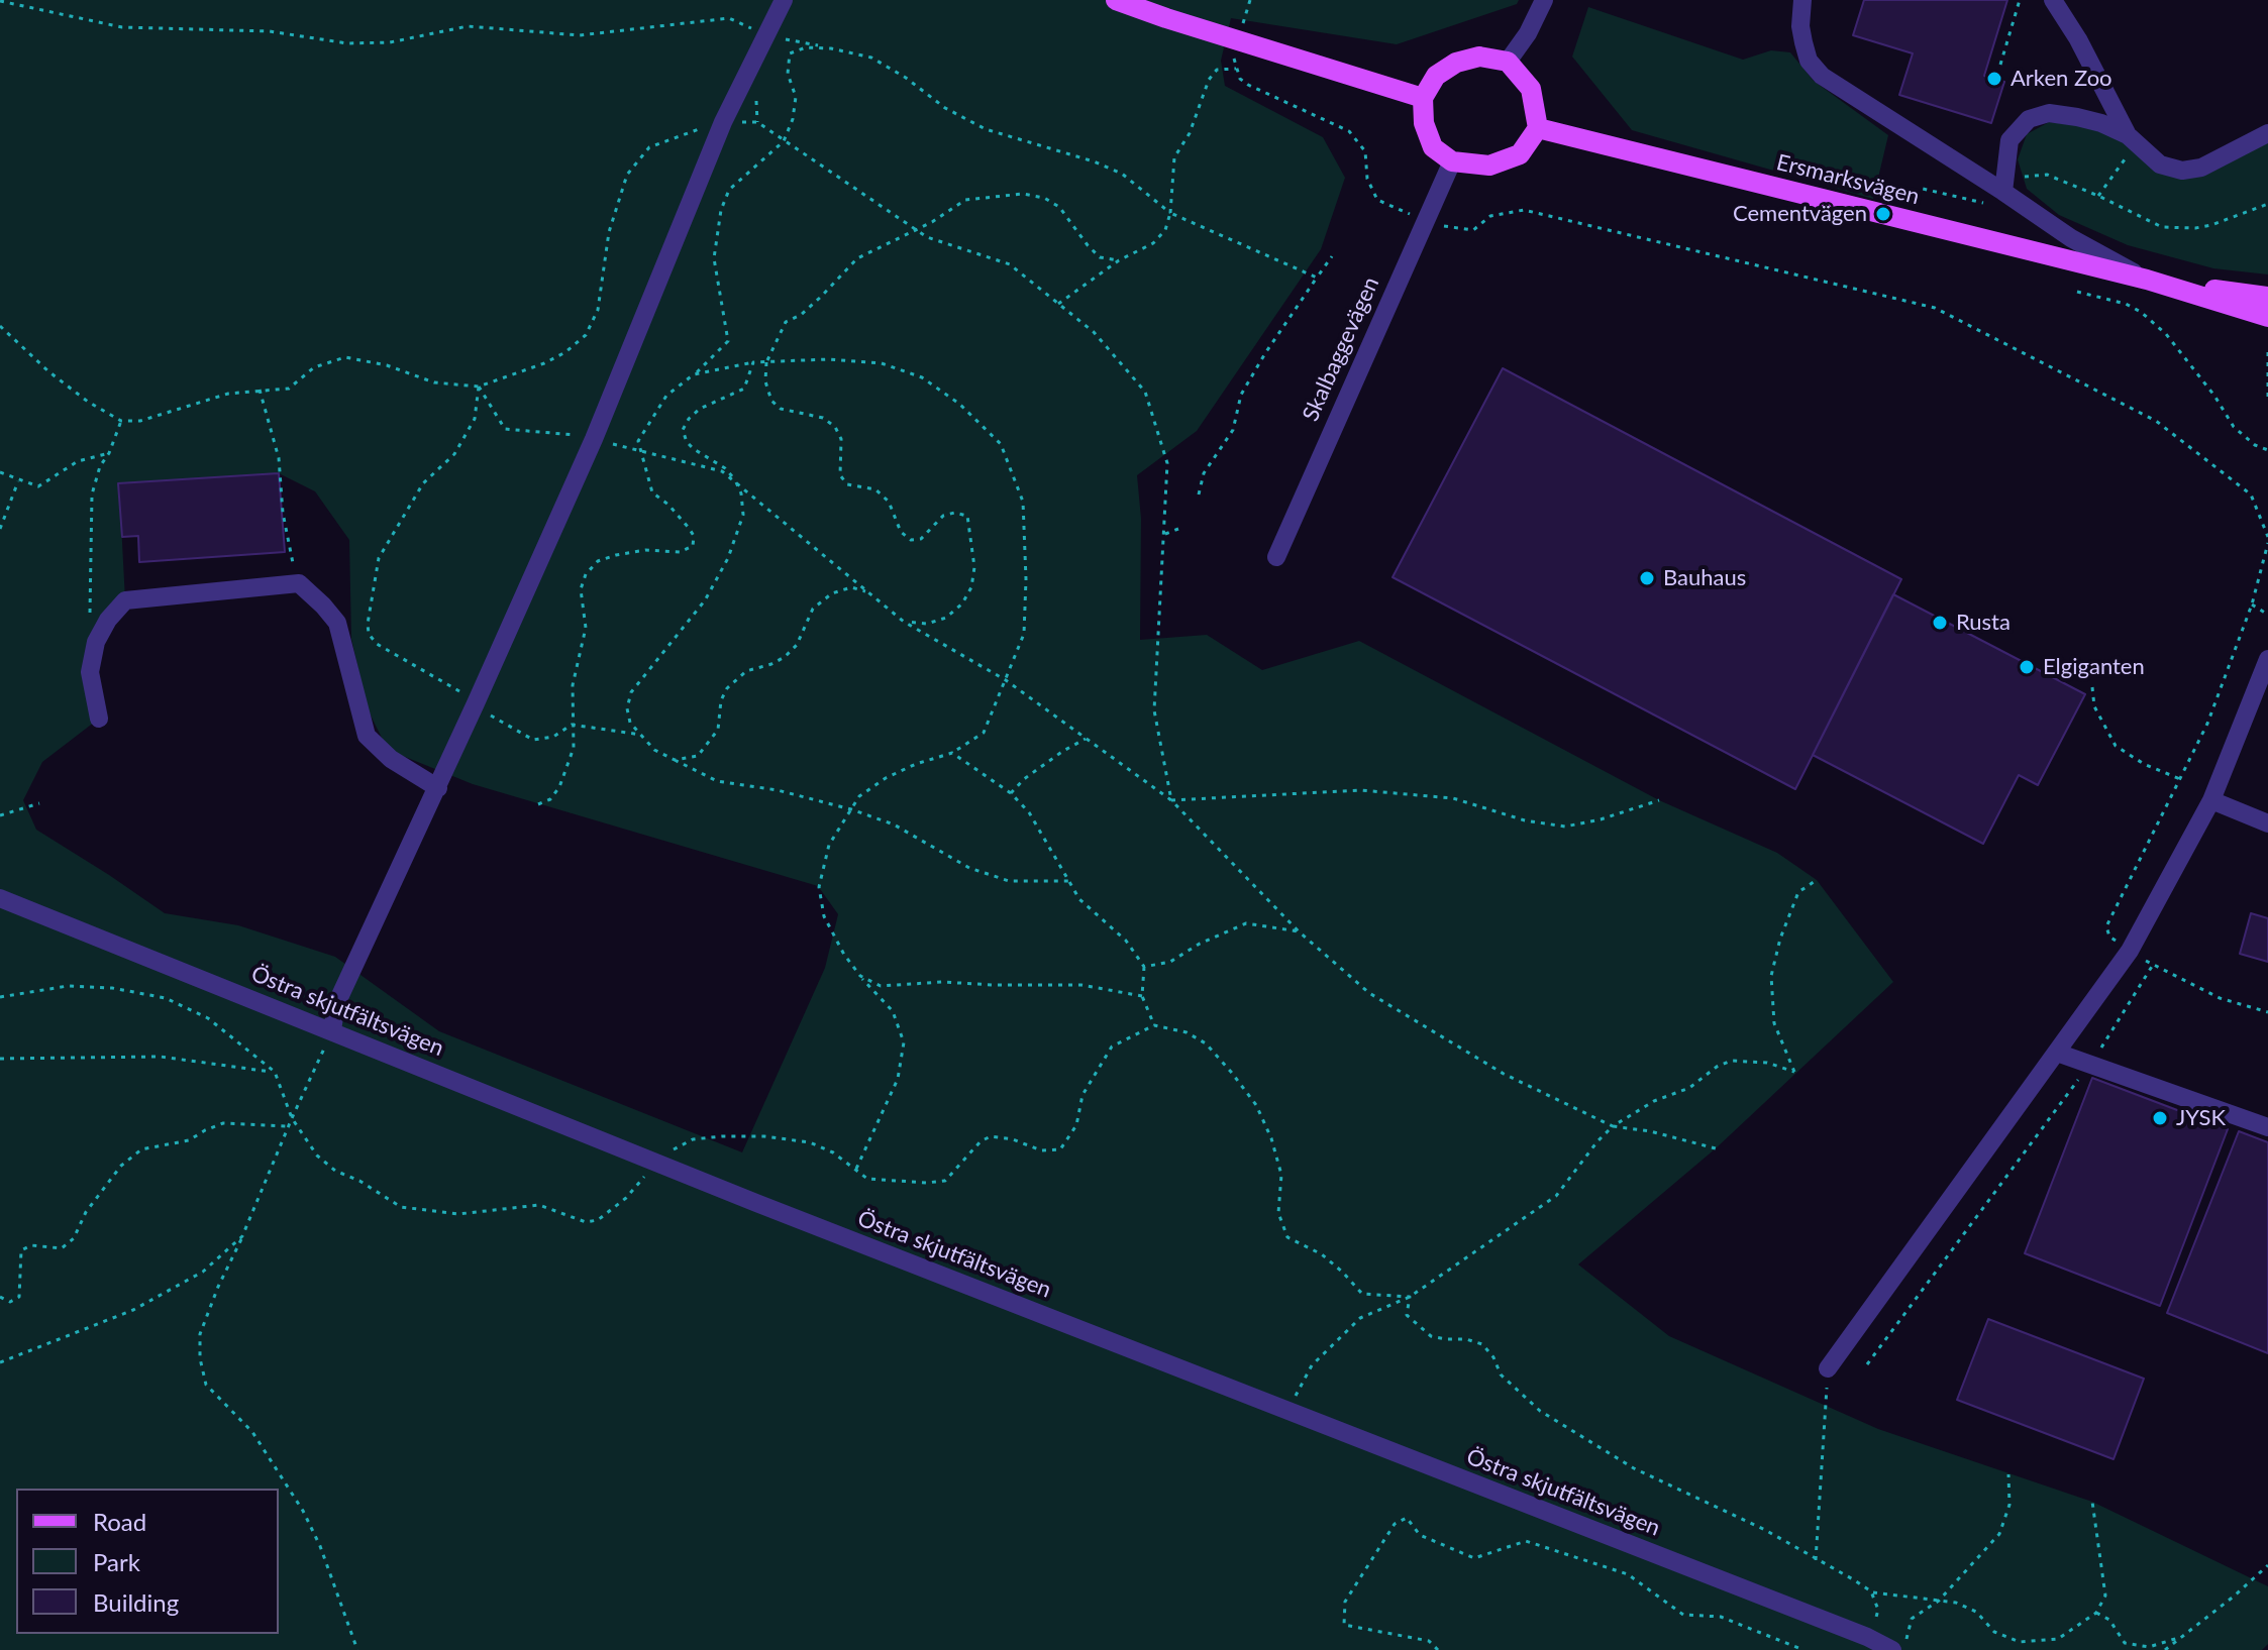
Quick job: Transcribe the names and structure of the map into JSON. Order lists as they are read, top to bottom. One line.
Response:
{"streets":{"main road":["Ersmarksvägen"],"street":["Skalbaggevägen","Östra skjutfältsvägen"]},"crossings":[["Ersmarksvägen","Skalbaggevägen"]],"places":["Arken Zoo","Cementvägen","Bauhaus","Rusta","Elgiganten","JYSK"],"legend":["Road","Park","Building"]}
